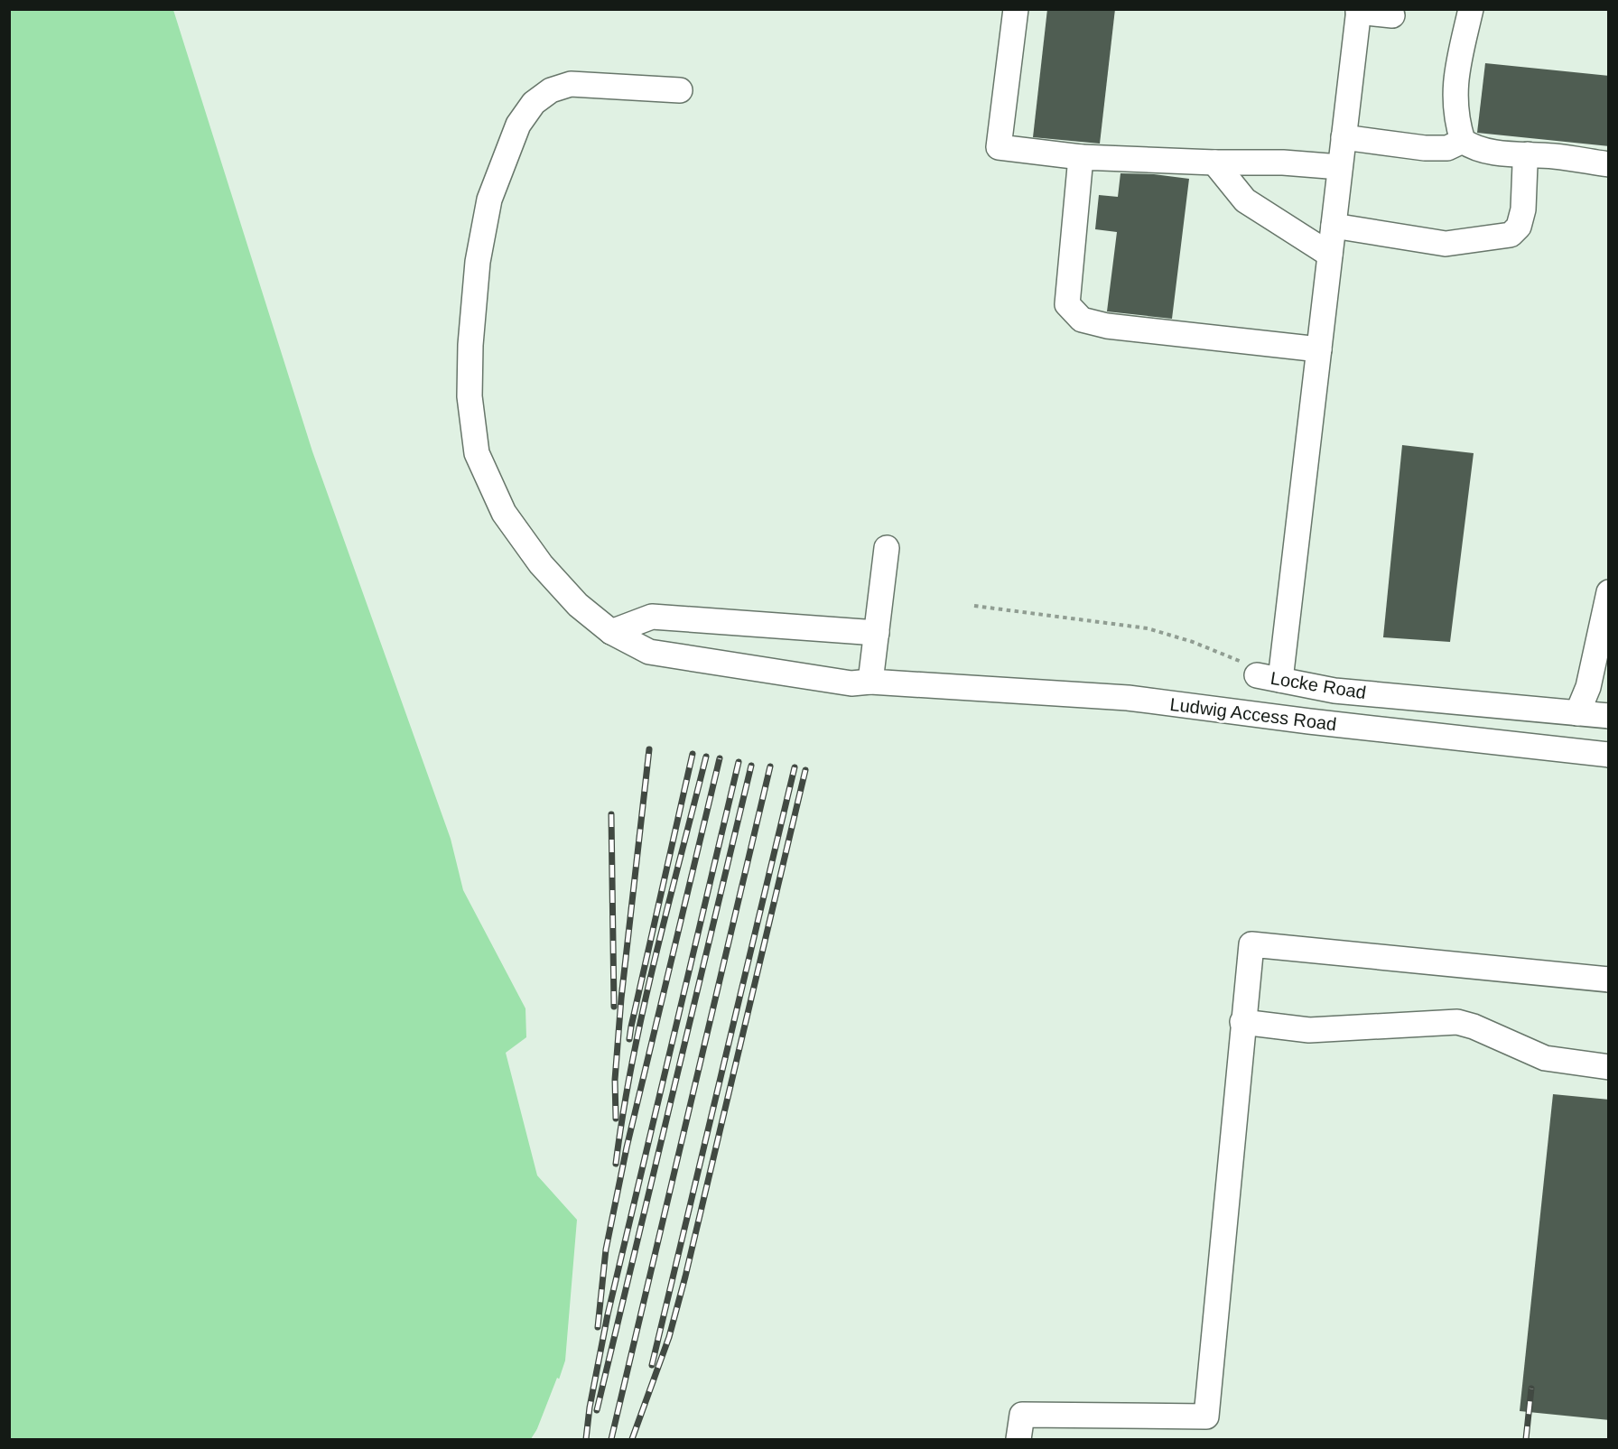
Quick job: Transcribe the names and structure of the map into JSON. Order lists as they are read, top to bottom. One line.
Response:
{"streets":{"street":["Locke Road","Ludwig Access Road"]}}
